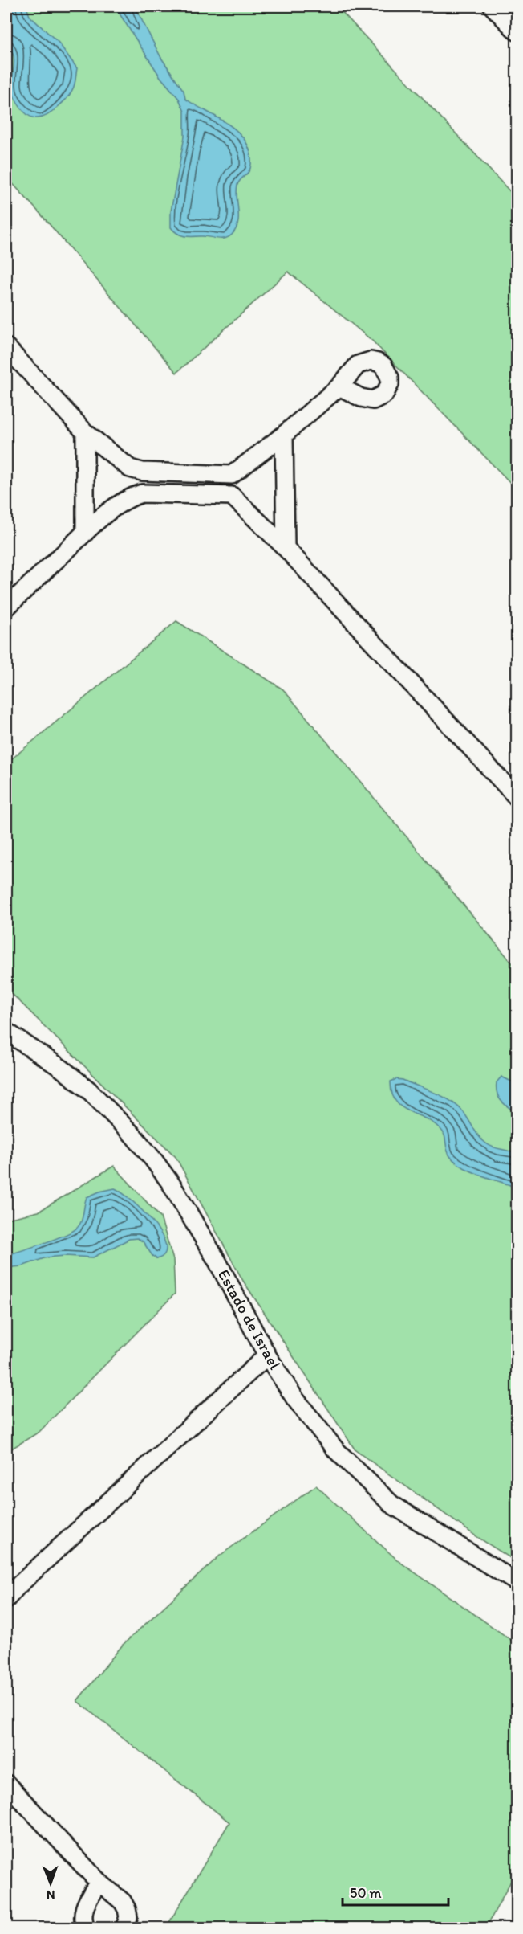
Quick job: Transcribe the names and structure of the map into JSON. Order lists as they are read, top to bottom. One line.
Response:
{"streets":{"street":["Estado de Israel"]},"scale_bar":"50 m","north":"bottom"}
